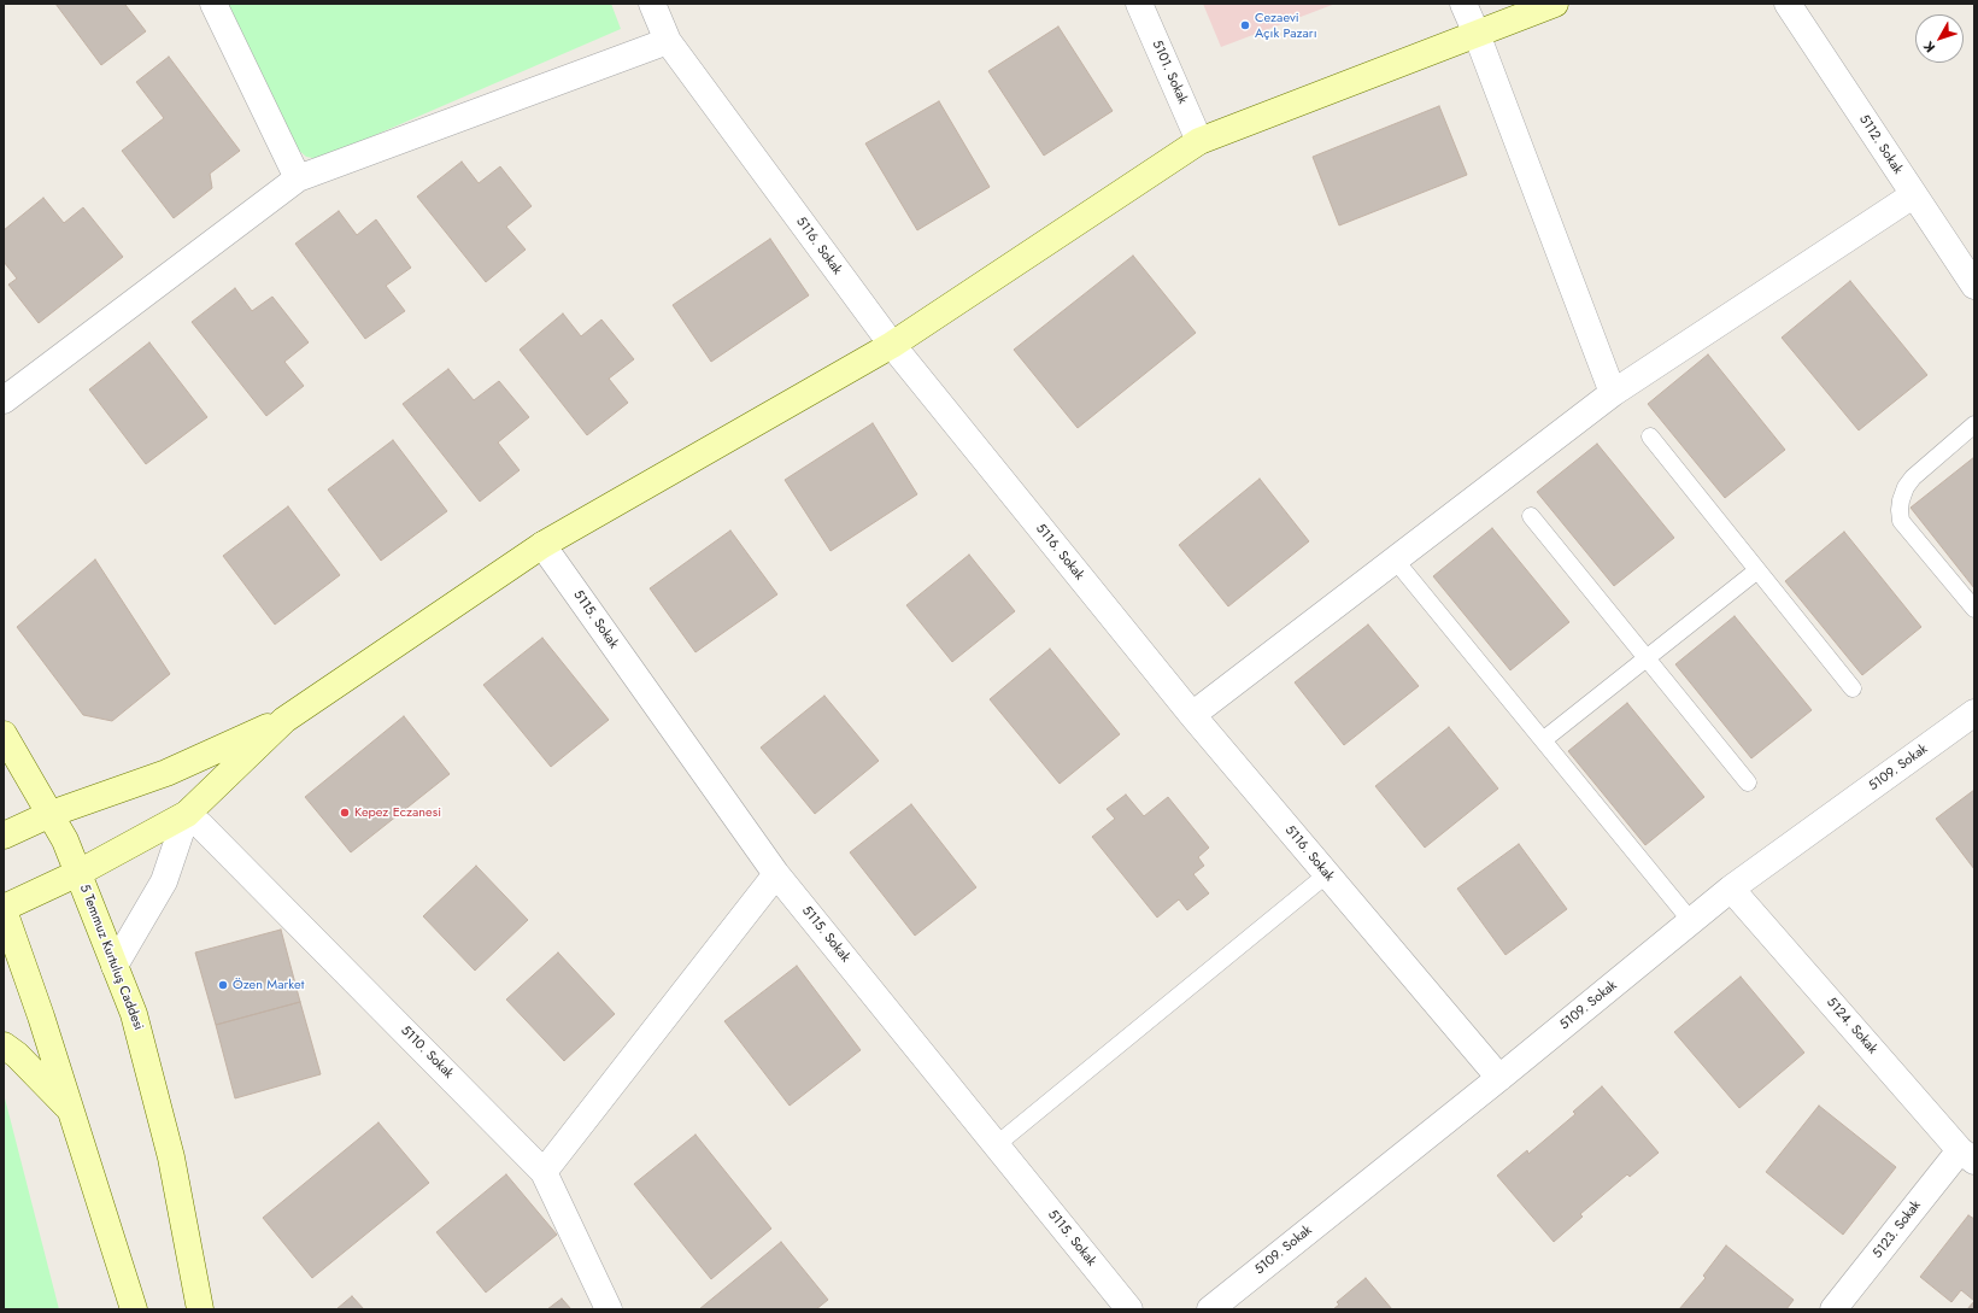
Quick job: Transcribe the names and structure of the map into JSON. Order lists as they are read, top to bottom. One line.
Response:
{"streets":{"street":["5101. Sokak","5112. Sokak","5116. Sokak","5115. Sokak","5109. Sokak","5 Temmuz Kurtuluş Caddesi","5124. Sokak","5110. Sokak","5123. Sokak"]},"crossings":[["5116. Sokak","5109. Sokak"],["5109. Sokak","5124. Sokak"],["5124. Sokak","5123. Sokak"]],"places":["Cezaevi Açık Pazarı","Kepez Eczanesi","Özen Market"],"north":"bottom left"}
